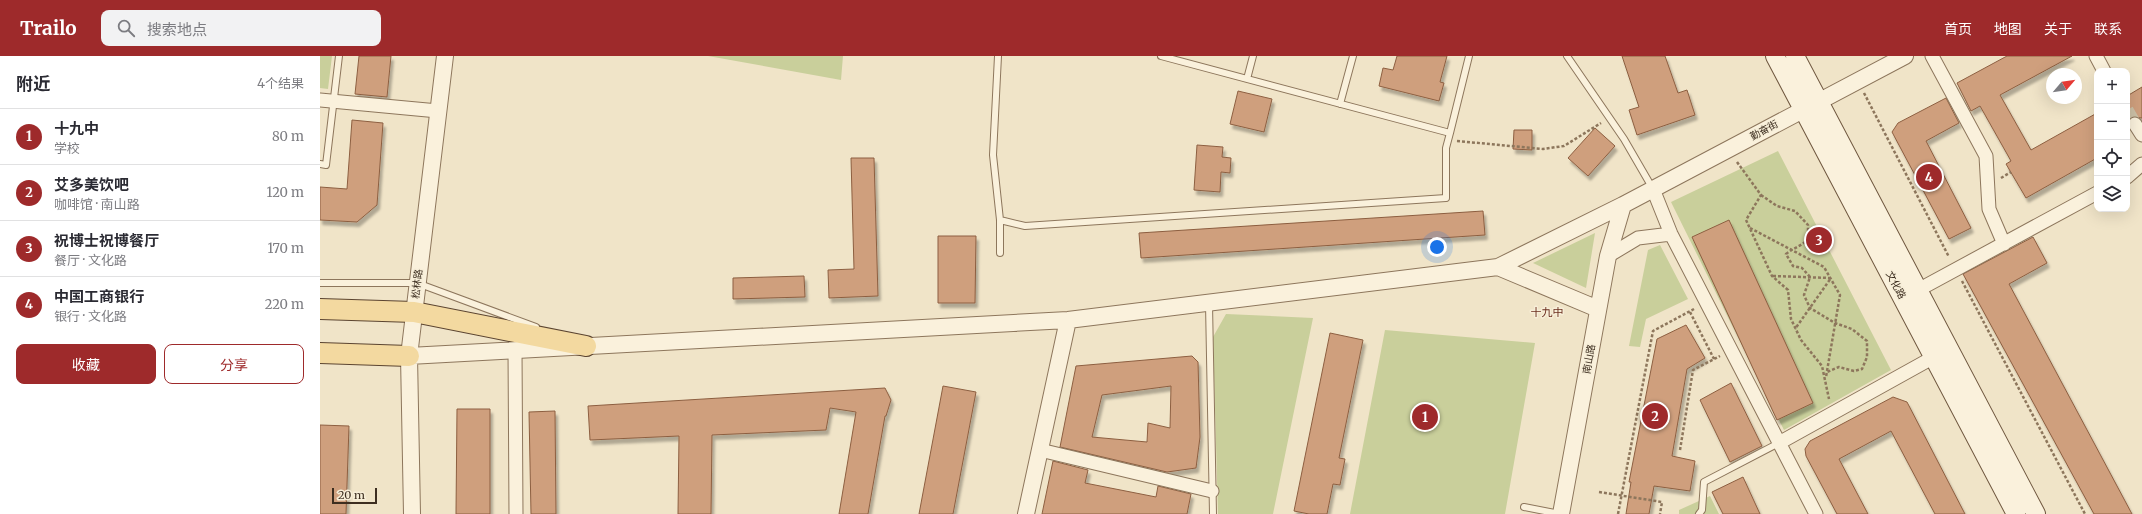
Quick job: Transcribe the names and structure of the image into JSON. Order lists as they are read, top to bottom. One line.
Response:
{"streets":{"main road":["文化路"],"street":["勤奋街","松林路","南山路"]},"crossings":[["勤奋街","文化路"],["勤奋街","南山路"]],"districts":["十九中"],"scale_bar":"20 m","north":"top right","page":{"header":"Trailo","search":"搜索地点","nav":["首页","地图","关于","联系"],"heading":["附近","4个结果"],"map_buttons":["+","−"],"list":[{"mark":"1","name":"十九中","note":"学校","value":"80 m"},{"mark":"2","name":"艾多美饮吧","note":"咖啡馆 · 南山路","value":"120 m"},{"mark":"3","name":"祝博士祝博餐厅","note":"餐厅 · 文化路","value":"170 m"},{"mark":"4","name":"中国工商银行","note":"银行 · 文化路","value":"220 m"}],"pins":["4","3","2","1"],"buttons":["收藏","分享"],"scale":"20 m"}}
